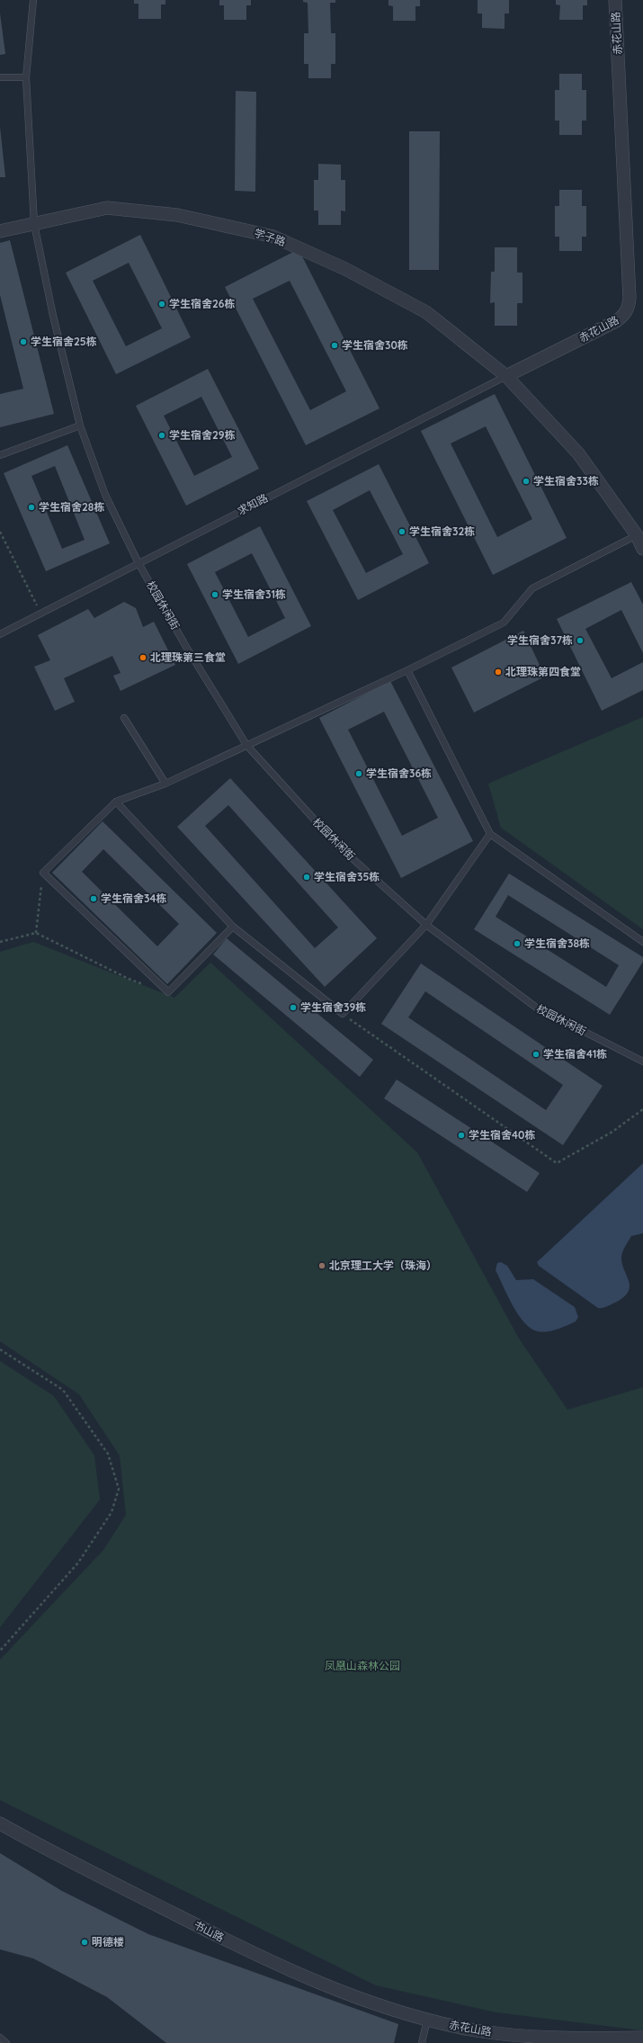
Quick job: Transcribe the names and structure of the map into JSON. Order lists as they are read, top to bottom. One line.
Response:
{"streets":{"street":["赤花山路","学子路","书山路"],"lane":["求知路","校园休闲街"]},"crossings":[["赤花山路","学子路"],["赤花山路","求知路"],["赤花山路","书山路"],["学子路","求知路"],["学子路","校园休闲街"],["求知路","校园休闲街"]],"parks":["凤凰山森林公园"],"places":["学生宿舍26栋","学生宿舍25栋","学生宿舍30栋","学生宿舍29栋","学生宿舍33栋","学生宿舍28栋","学生宿舍32栋","学生宿舍31栋","学生宿舍37栋","北理珠第三食堂","北理珠第四食堂","学生宿舍36栋","学生宿舍35栋","学生宿舍34栋","学生宿舍38栋","学生宿舍39栋","学生宿舍41栋","学生宿舍40栋","北京理工大学（珠海）","明德楼"]}
